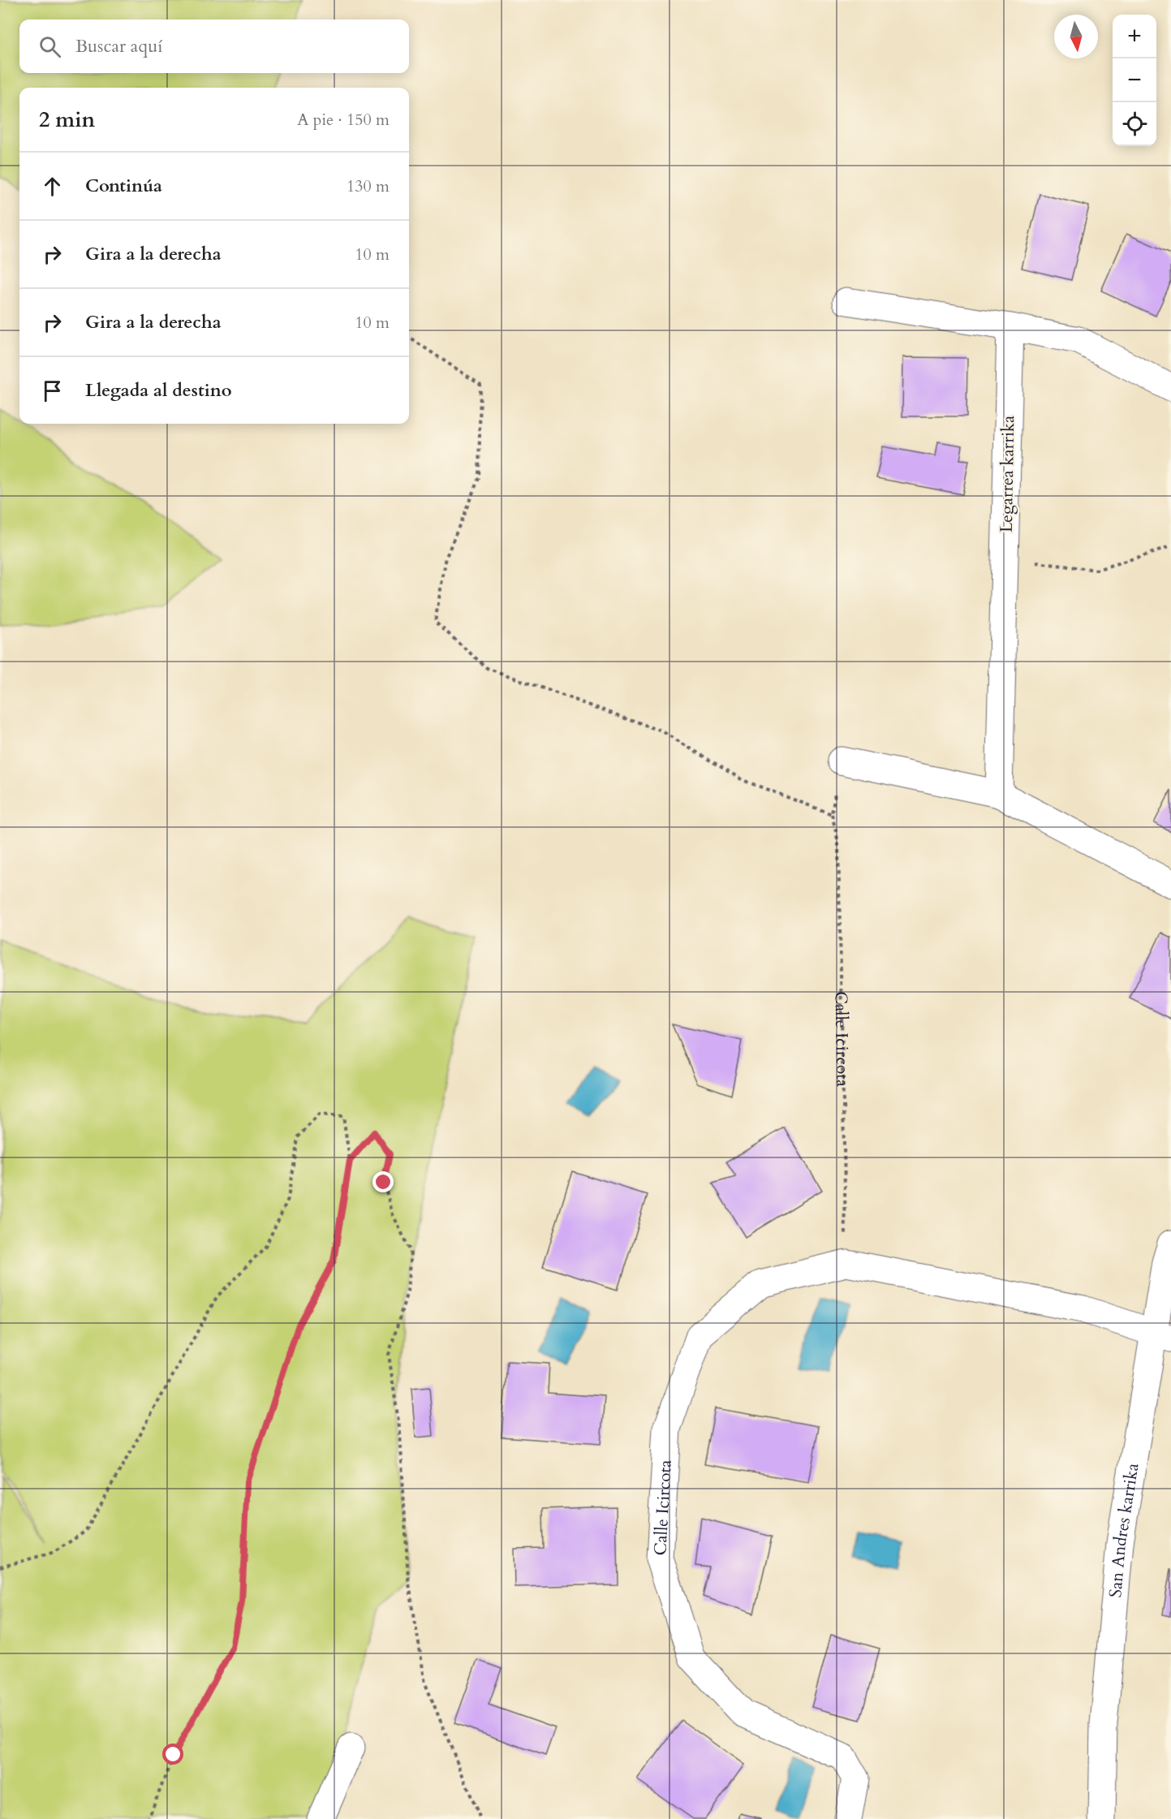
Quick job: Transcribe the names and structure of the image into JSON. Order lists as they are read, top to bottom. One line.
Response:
{"streets":{"street":["Legarrea karrika","Calle Icircota","San Andres karrika"]},"crossings":[["Calle Icircota","San Andres karrika"]],"north":"bottom","page":{"map_buttons":["+","−"],"search":"Buscar aquí","heading":["2 min","A pie · 150 m"],"list":[["Continúa","130 m"],["Gira a la derecha","10 m"],["Gira a la derecha","10 m"],"Llegada al destino"]}}
